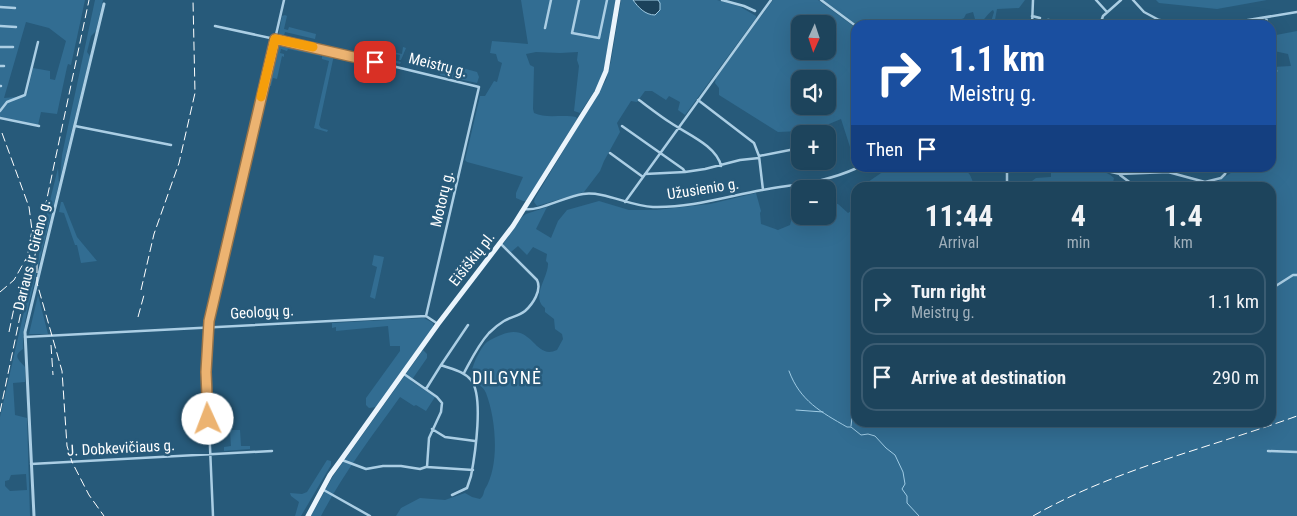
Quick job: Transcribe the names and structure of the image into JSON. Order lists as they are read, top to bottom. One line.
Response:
{"streets":{"main road":["Eišiškių pl."],"street":["Meistrų g.","Užusienio g.","Motorų g.","Dariaus ir Girėno g.","Geologų g.","J. Dobkevičiaus g."]},"crossings":[["Meistrų g.","Motorų g."],["Užusienio g.","Eišiškių pl."],["Motorų g.","Geologų g."],["Dariaus ir Girėno g.","Geologų g."],["Dariaus ir Girėno g.","J. Dobkevičiaus g."]],"districts":["DILGYNĖ"],"north":"bottom","page":{"map_buttons":["+","−"],"turn":["1.1 km","Meistrų g."],"then":"Then","eta":["11:44","Arrival","4","min","1.4","km"],"list":[{"name":"Turn right","note":"Meistrų g.","value":"1.1 km"},{"name":"Arrive at destination","value":"290 m"}]}}
